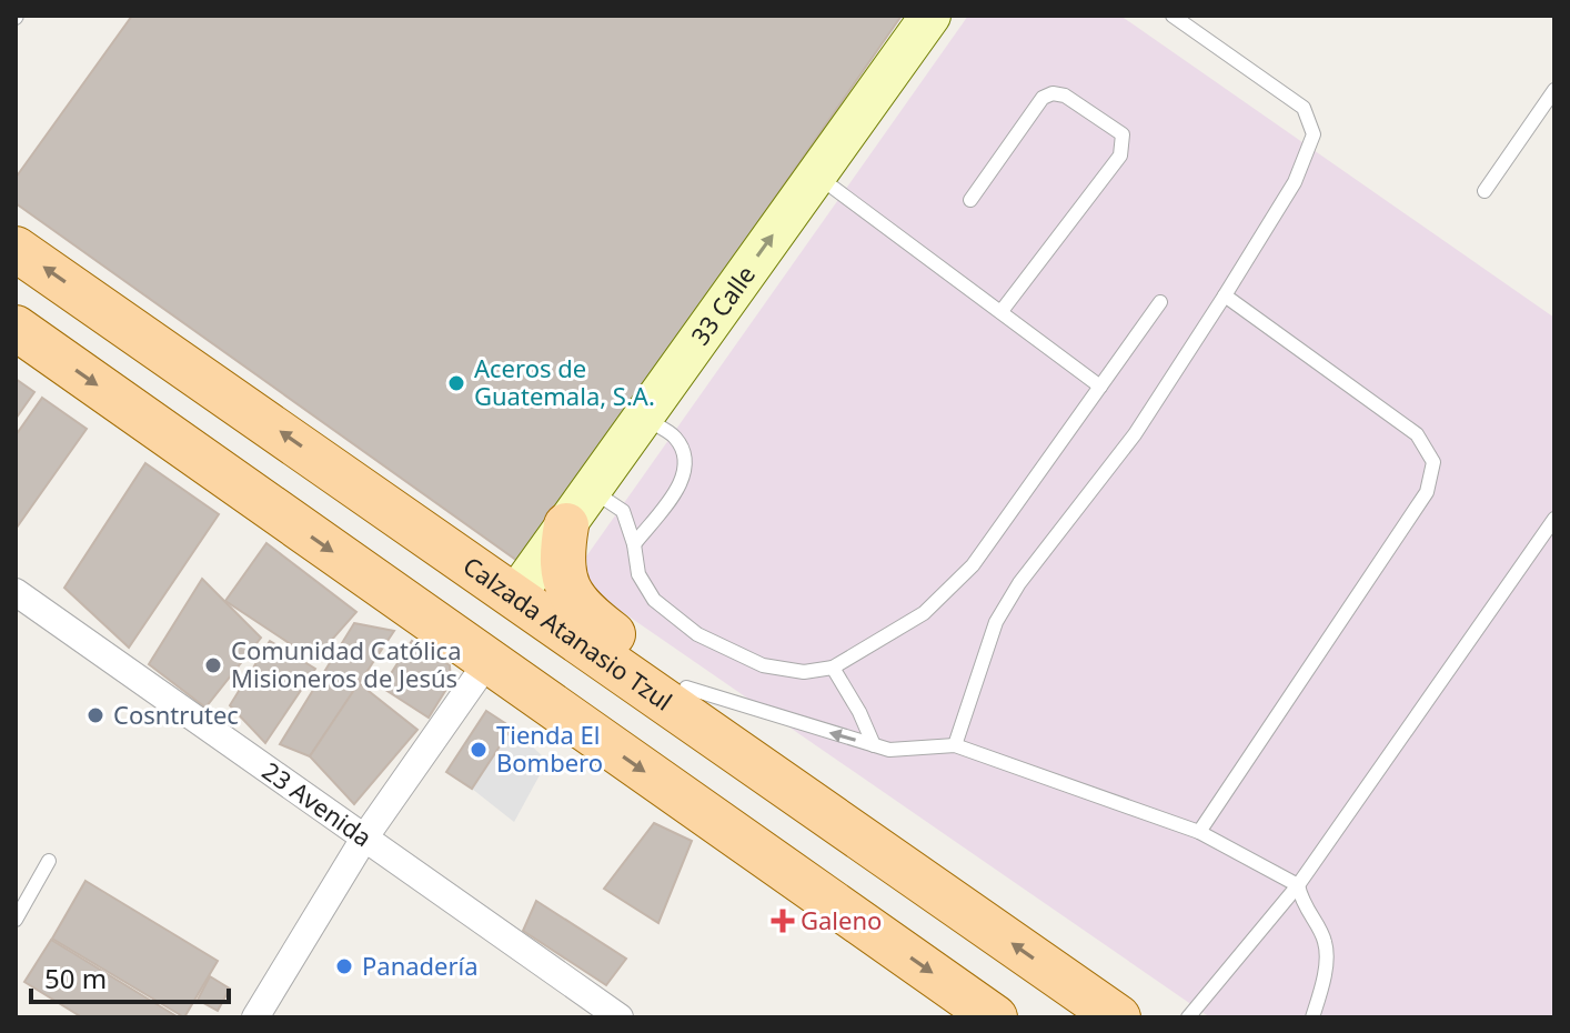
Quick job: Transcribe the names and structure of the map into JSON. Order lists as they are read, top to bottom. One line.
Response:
{"streets":{"main road":["Calzada Atanasio Tzul"],"street":["33 Calle","23 Avenida"]},"crossings":[["33 Calle","Calzada Atanasio Tzul"]],"one_way":["33 Calle"],"places":{"other":["Aceros de Guatemala, S.A.","Comunidad Católica Misioneros de Jesús","Cosntrutec","Tienda El Bombero","Panadería"],"health":["Galeno"]},"scale_bar":"50 m"}
